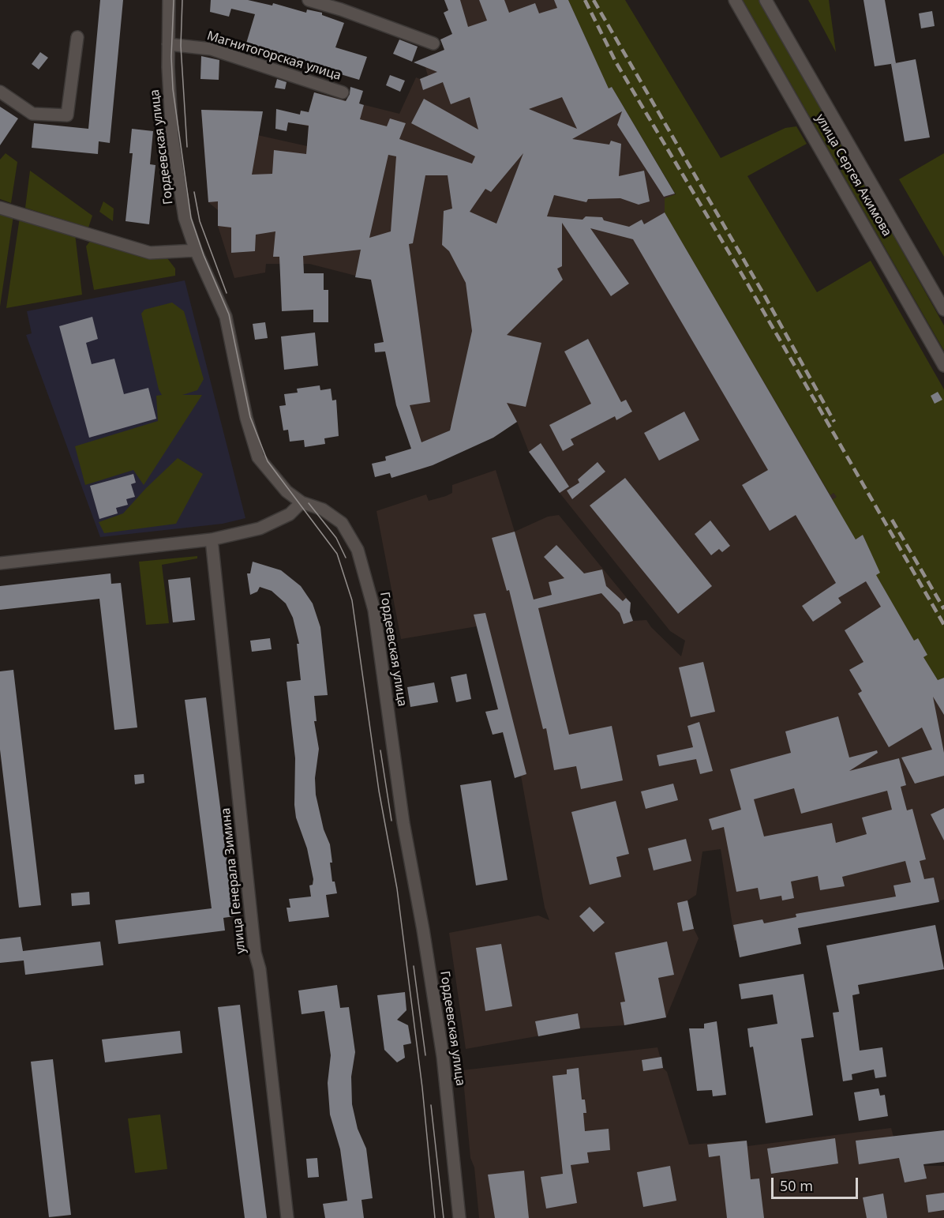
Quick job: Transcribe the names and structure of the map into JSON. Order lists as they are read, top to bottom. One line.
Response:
{"streets":{"street":["Магнитогорская улица","Гордеевская улица","улица Сергея Акимова","улица Генерала Зимина"]},"crossings":[["Магнитогорская улица","Гордеевская улица"]],"scale_bar":"50 m"}
